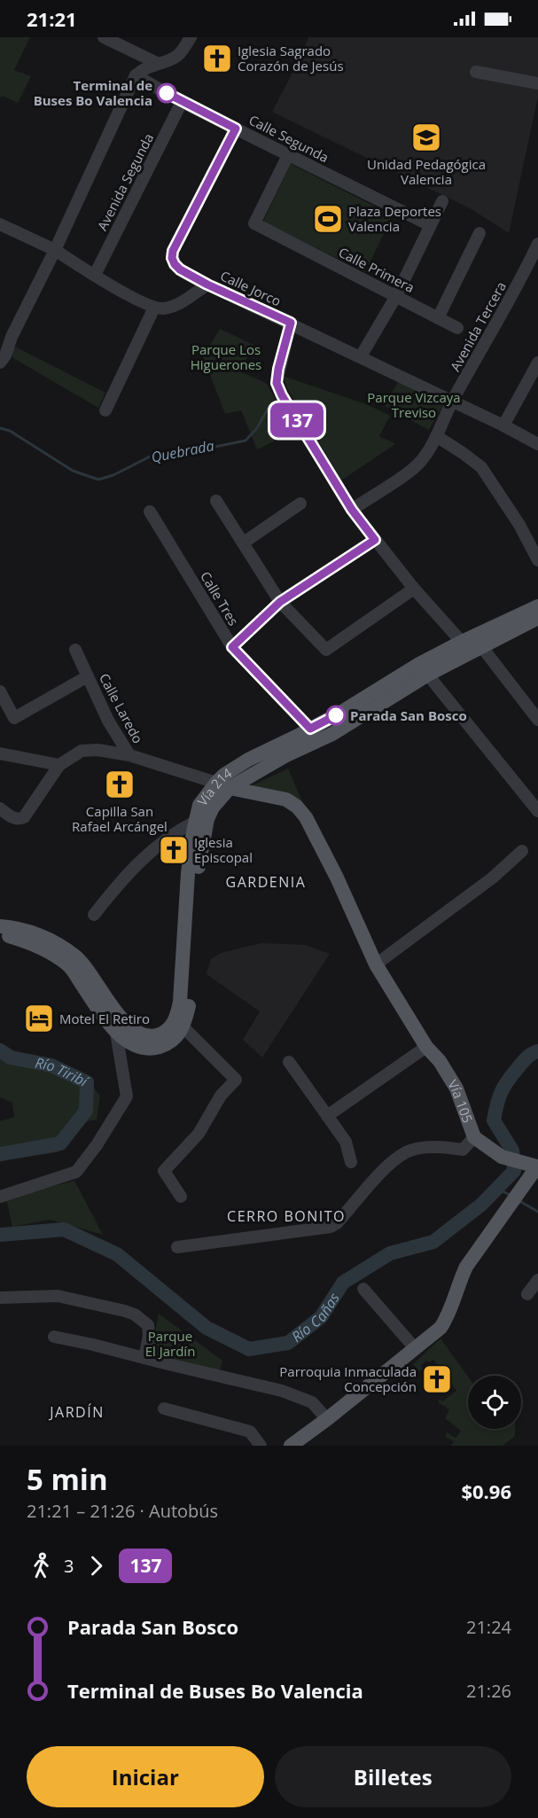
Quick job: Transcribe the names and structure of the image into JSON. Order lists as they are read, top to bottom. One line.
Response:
{"streets":{"main road":["Vía 214","Vía 105"],"street":["Calle Segunda","Avenida Segunda","Calle Primera","Calle Jorco","Avenida Tercera","Calle Tres","Calle Laredo"]},"crossings":[["Calle Segunda","Avenida Segunda"],["Calle Segunda","Calle Primera"],["Calle Jorco","Avenida Tercera"],["Calle Jorco","Vía 214"],["Calle Tres","Vía 214"],["Calle Laredo","Vía 214"],["Calle Laredo","Vía 105"],["Vía 214","Vía 105"]],"districts":["GARDENIA","CERRO BONITO","JARDÍN"],"water":["Quebrada","Río Tiribí","Río Cañas"],"parks":["Parque Los Higuerones","Parque Vizcaya Treviso","Parque El Jardín"],"places":{"church":["Iglesia Sagrado Corazón de Jesús","Capilla San Rafael Arcángel","Iglesia Episcopal","Parroquia Inmaculada Concepción"],"other":["Terminal de Buses Bo Valencia","Parada San Bosco"],"school or university":["Unidad Pedagógica Valencia"],"sports":["Plaza Deportes Valencia"],"hotel":["Motel El Retiro"]},"lines":["bus line 137"],"page":{"status":"21:21","on_map":"137","heading":["5 min","21:21 – 21:26 · Autobús","$0.96"],"legs":["3","137"],"list":[{"name":"Parada San Bosco","value":"21:24"},{"name":"Terminal de Buses Bo Valencia","value":"21:26"}],"buttons":["Iniciar","Billetes"]}}
